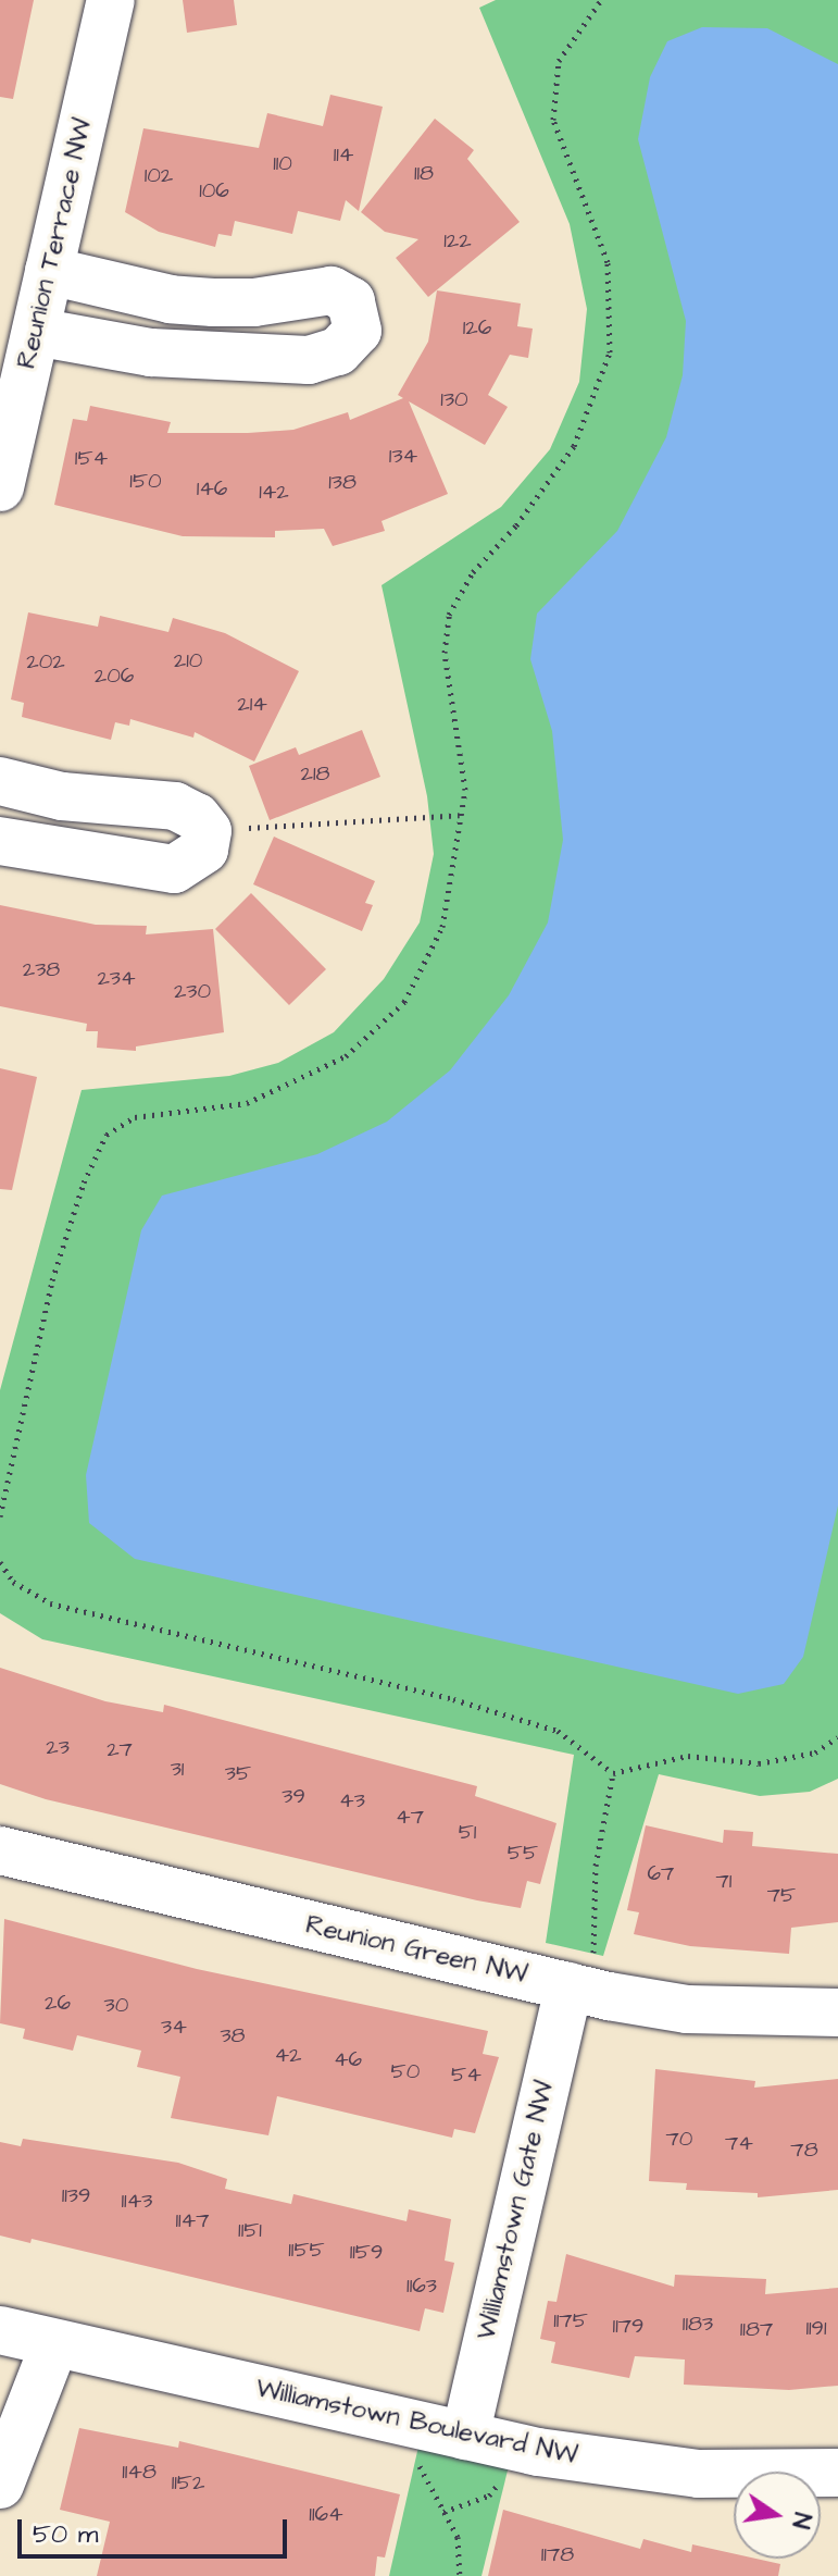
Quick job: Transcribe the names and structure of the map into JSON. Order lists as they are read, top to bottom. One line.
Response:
{"streets":{"street":["Reunion Terrace NW","Reunion Green NW","Williamstown Gate NW","Williamstown Boulevard NW"]},"crossings":[["Reunion Green NW","Williamstown Gate NW"],["Williamstown Gate NW","Williamstown Boulevard NW"]],"house_numbers":["114","110","118","102","106","122","126","130","134","154","150","138","146","142","210","202","206","214","218","238","234","230","23","27","31","35","39","43","47","51","55","67","71","75","26","30","34","38","42","46","50","54","70","74","78","1139","1143","1147","1151","1155","1159","1163","1175","1183","1179","1191","1187","1148","1152","1164","1178"],"scale_bar":"50 m","north":"right"}
